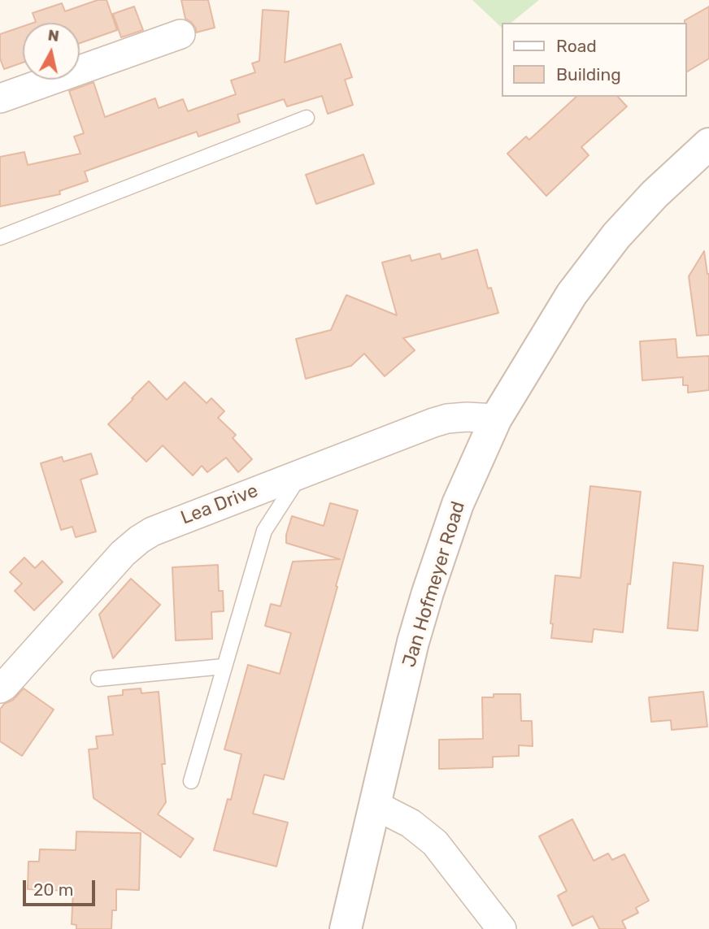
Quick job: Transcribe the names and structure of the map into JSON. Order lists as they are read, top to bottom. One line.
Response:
{"streets":{"street":["Lea Drive","Jan Hofmeyer Road"]},"crossings":[["Lea Drive","Jan Hofmeyer Road"]],"legend":["Road","Building"],"scale_bar":"20 m","north":"top"}
